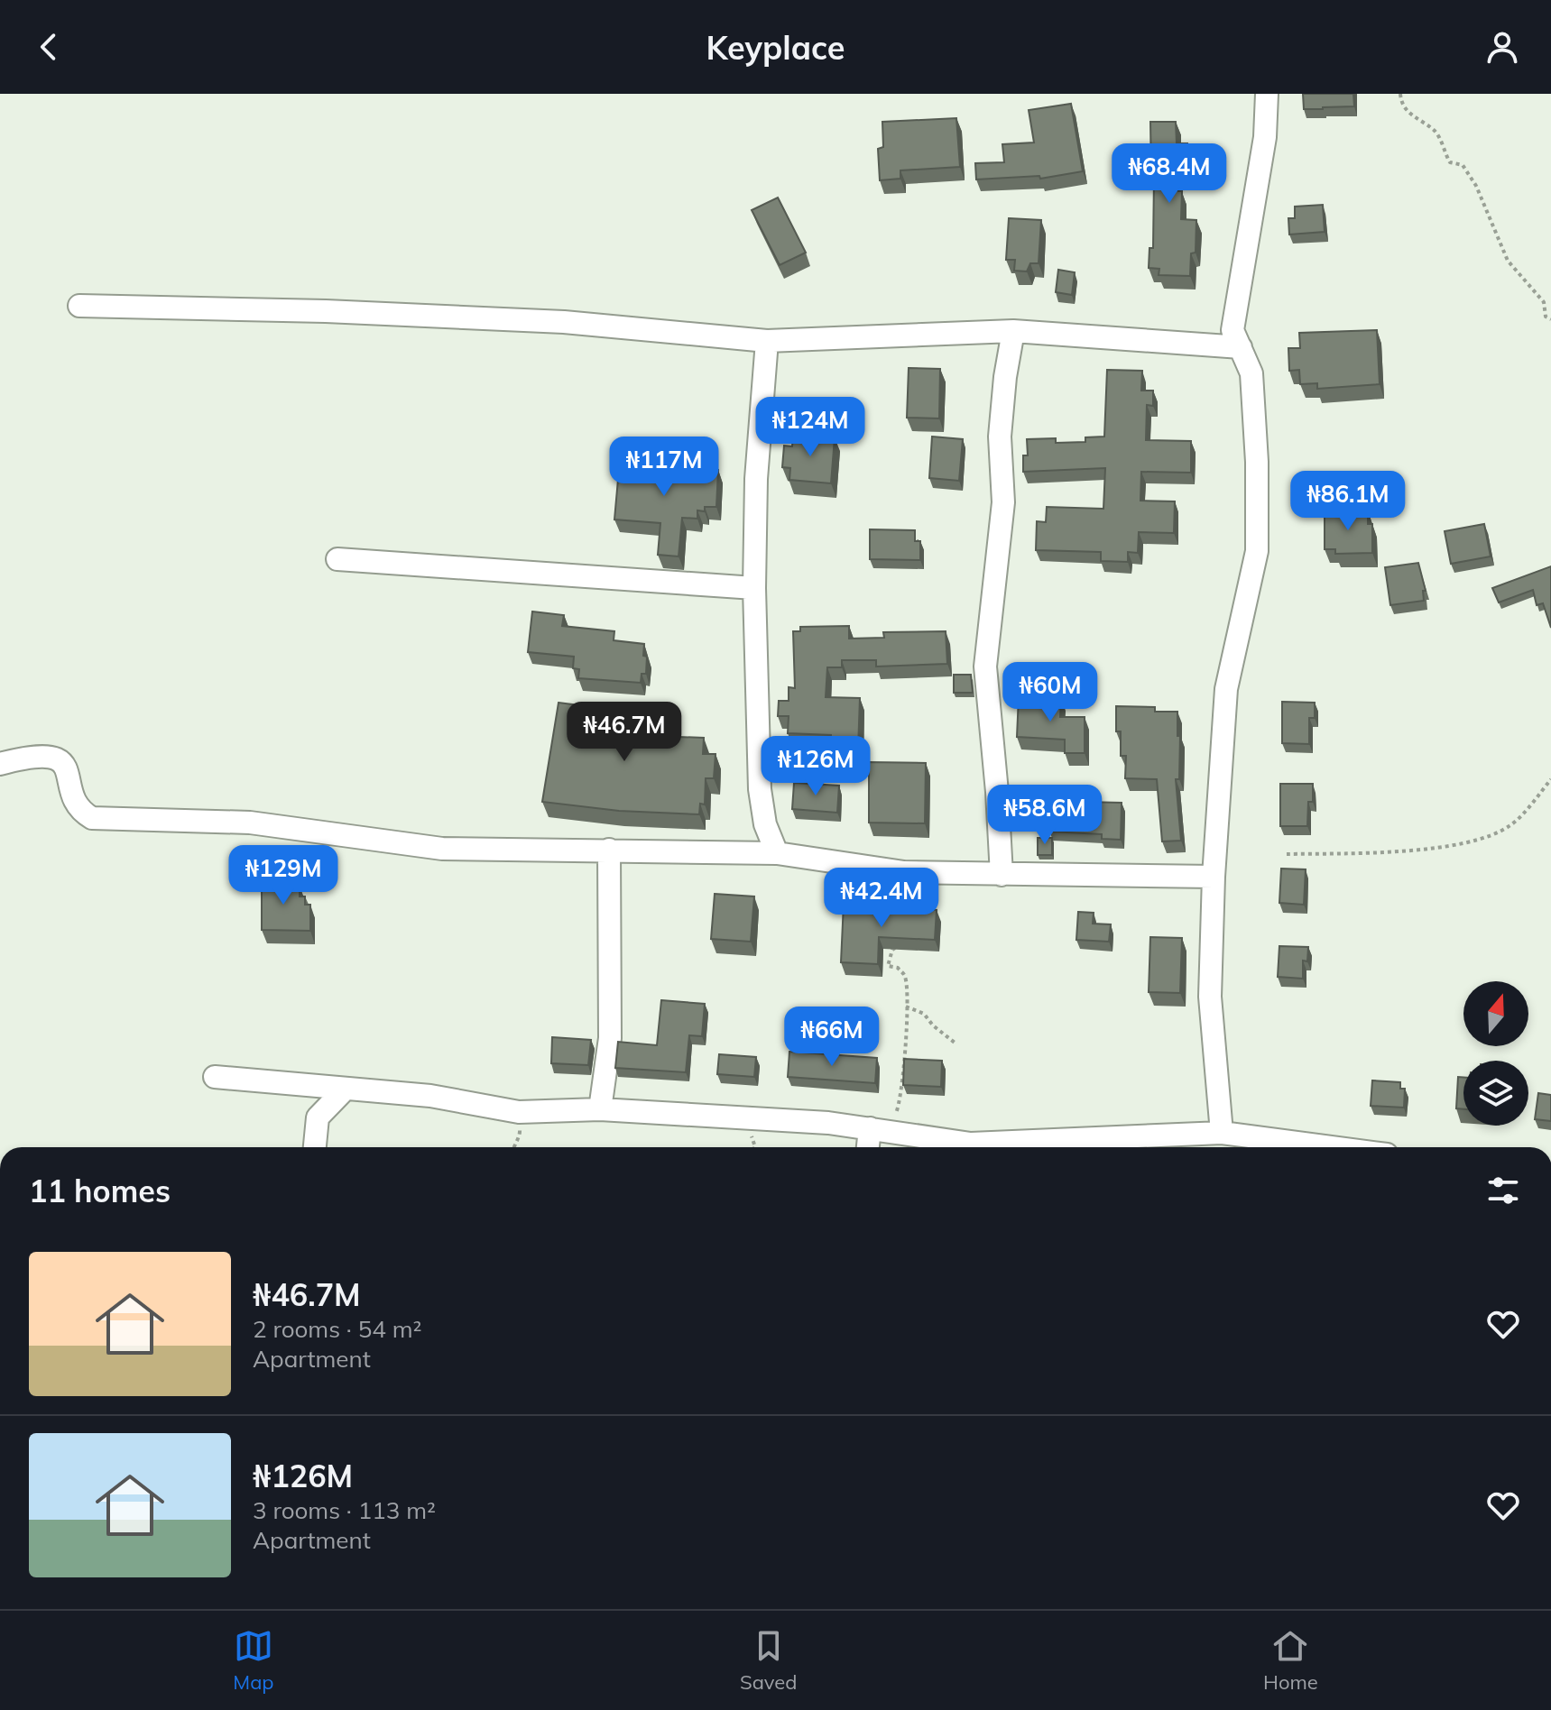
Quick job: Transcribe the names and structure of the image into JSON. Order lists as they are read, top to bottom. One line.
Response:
{"north":"top","page":{"header":"Keyplace","price":["₦68.4M","₦124M","₦117M","₦86.1M","₦60M","₦46.7M","₦126M","₦58.6M","₦129M","₦42.4M","₦66M"],"heading":"11 homes","list":[{"name":"₦46.7M","note":"2 rooms · 54 m² · Apartment"},{"name":"₦126M","note":"3 rooms · 113 m² · Apartment"}],"tabs":["Map","Saved","Home"]}}
